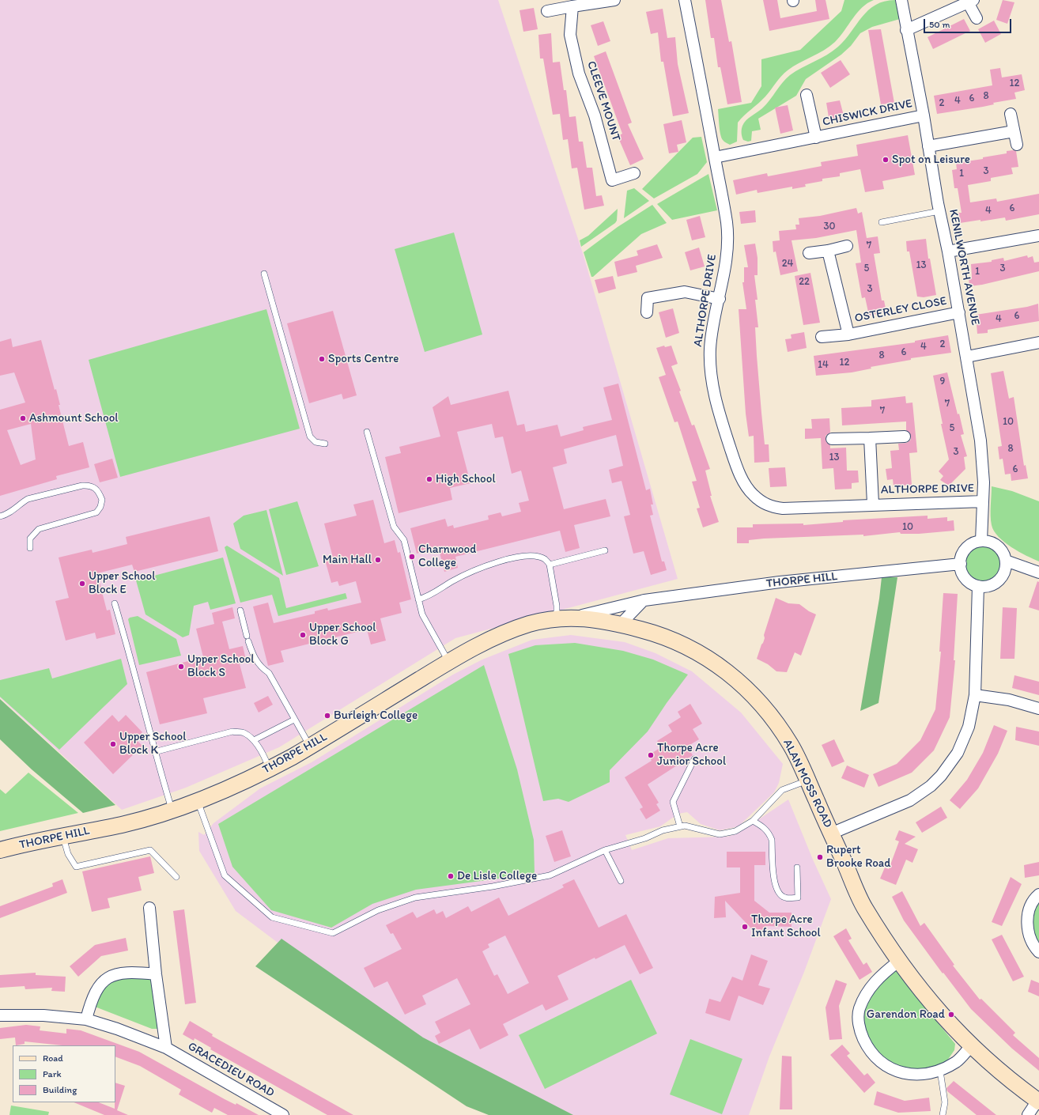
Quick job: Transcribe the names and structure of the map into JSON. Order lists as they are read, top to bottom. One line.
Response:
{"streets":{"street":["CLEEVE MOUNT","CHISWICK DRIVE","KENILWORTH AVENUE","ALTHORPE DRIVE","OSTERLEY CLOSE","THORPE HILL","ALAN MOSS ROAD","GRACEDIEU ROAD"]},"crossings":[["CHISWICK DRIVE","KENILWORTH AVENUE"],["CHISWICK DRIVE","ALTHORPE DRIVE"],["KENILWORTH AVENUE","ALTHORPE DRIVE"],["KENILWORTH AVENUE","OSTERLEY CLOSE"],["KENILWORTH AVENUE","THORPE HILL"],["THORPE HILL","ALAN MOSS ROAD"]],"places":["Spot on Leisure","Sports Centre","Ashmount School","High School","Charnwood College","Main Hall","Upper School Block E","Upper School Block G","Upper School Block S","Burleigh College","Upper School Block K","Thorpe Acre Junior School","Rupert Brooke Road","De Lisle College","Thorpe Acre Infant School","Garendon Road"],"house_numbers":["12","8","6","4","2","3","1","6","4","30","7","24","13","5","3","1","22","3","6","4","2","4","6","8","12","14","9","7","7","10","5","8","3","13","6","10"],"legend":["Road","Park","Building"],"scale_bar":"50 m"}
